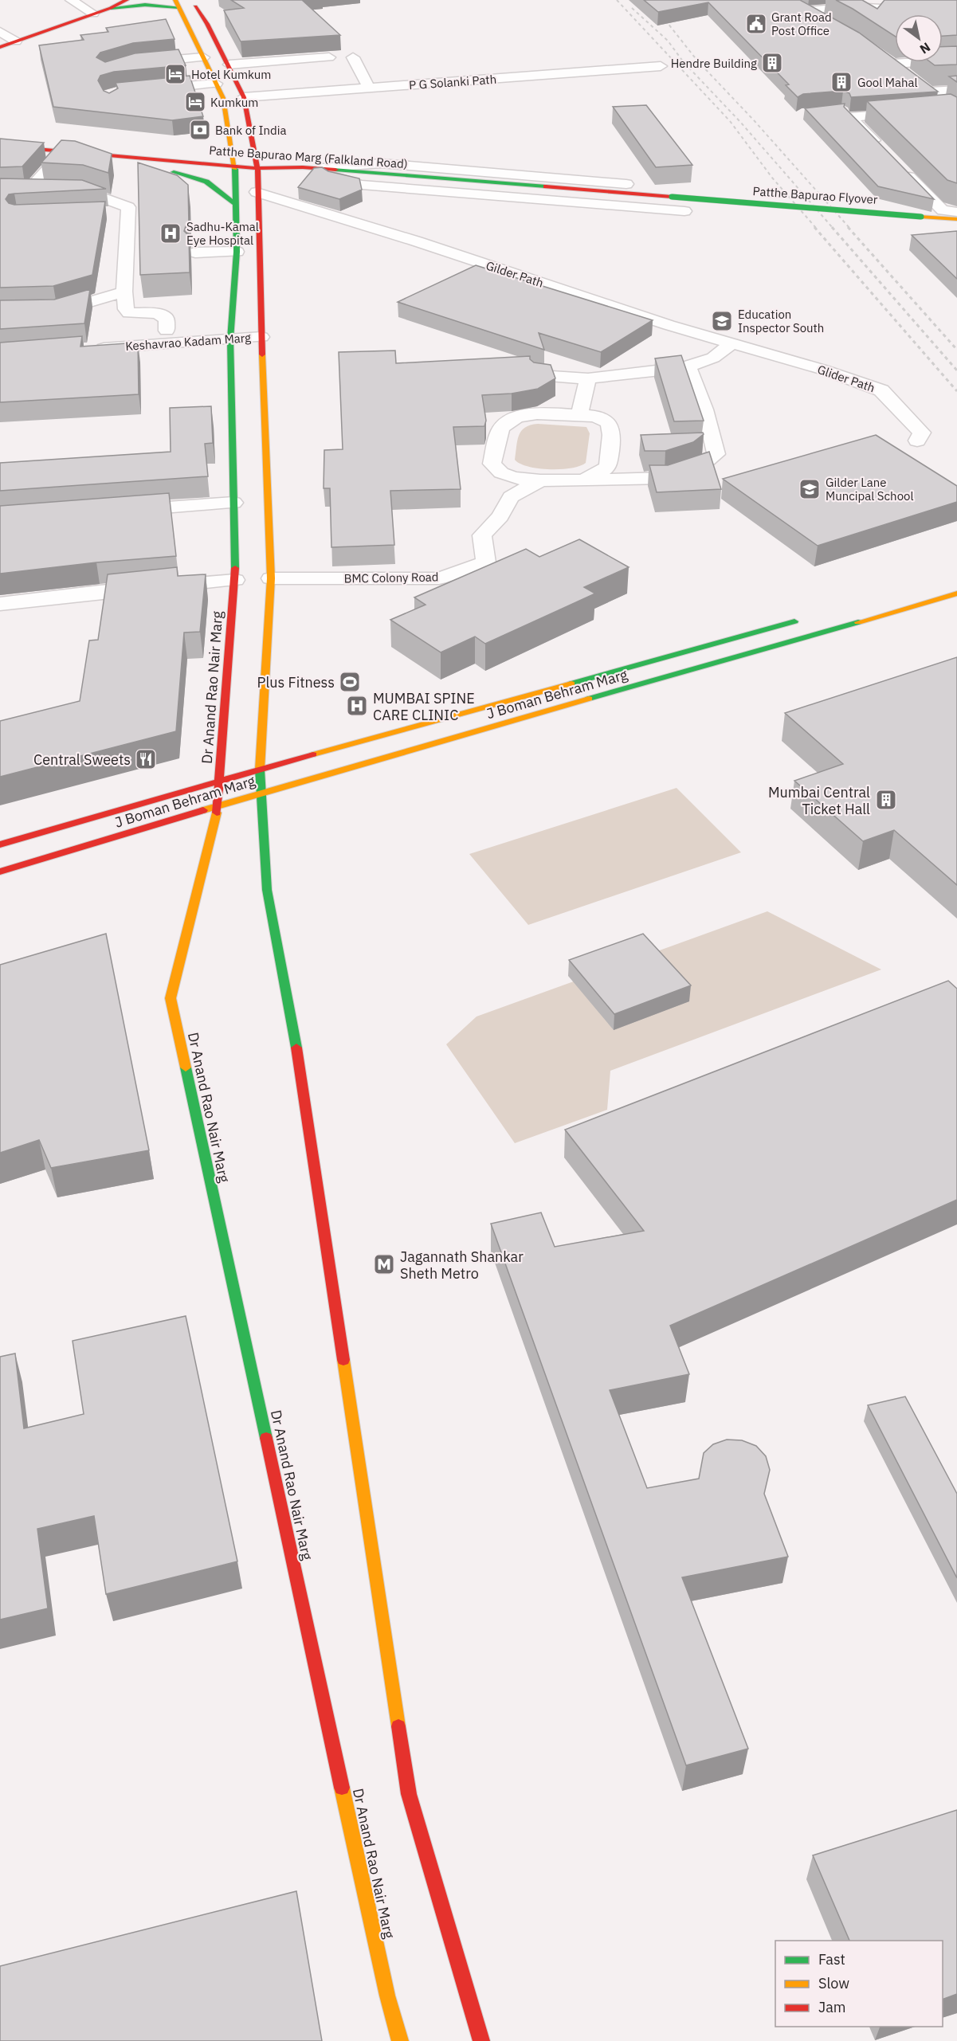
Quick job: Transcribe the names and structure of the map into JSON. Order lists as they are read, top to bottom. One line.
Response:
{"streets":{"main road":["Patthe Bapurao Marg (Falkland Road)","Patthe Bapurao Flyover","Dr Anand Rao Nair Marg","J Boman Behram Marg"],"street":["P G Solanki Path","Gilder Path","Keshavrao Kadam Marg","Glider Path","BMC Colony Road"]},"crossings":[["Patthe Bapurao Marg (Falkland Road)","Patthe Bapurao Flyover"],["Patthe Bapurao Marg (Falkland Road)","Dr Anand Rao Nair Marg"],["Gilder Path","Glider Path"],["Keshavrao Kadam Marg","Dr Anand Rao Nair Marg"],["Dr Anand Rao Nair Marg","J Boman Behram Marg"]],"places":{"public building":["Grant Road Post Office"],"building":["Hendre Building","Gool Mahal","Mumbai Central Ticket Hall"],"hotel":["Hotel Kumkum","Kumkum"],"bank":["Bank of India"],"hospital":["Sadhu-Kamal Eye Hospital","MUMBAI SPINE CARE CLINIC"],"school or university":["Education Inspector South","Gilder Lane Muncipal School"],"sports":["Plus Fitness"],"restaurant":["Central Sweets"],"metro station":["Jagannath Shankar Sheth Metro"]},"legend":["Fast","Slow","Jam"],"north":"bottom right"}
